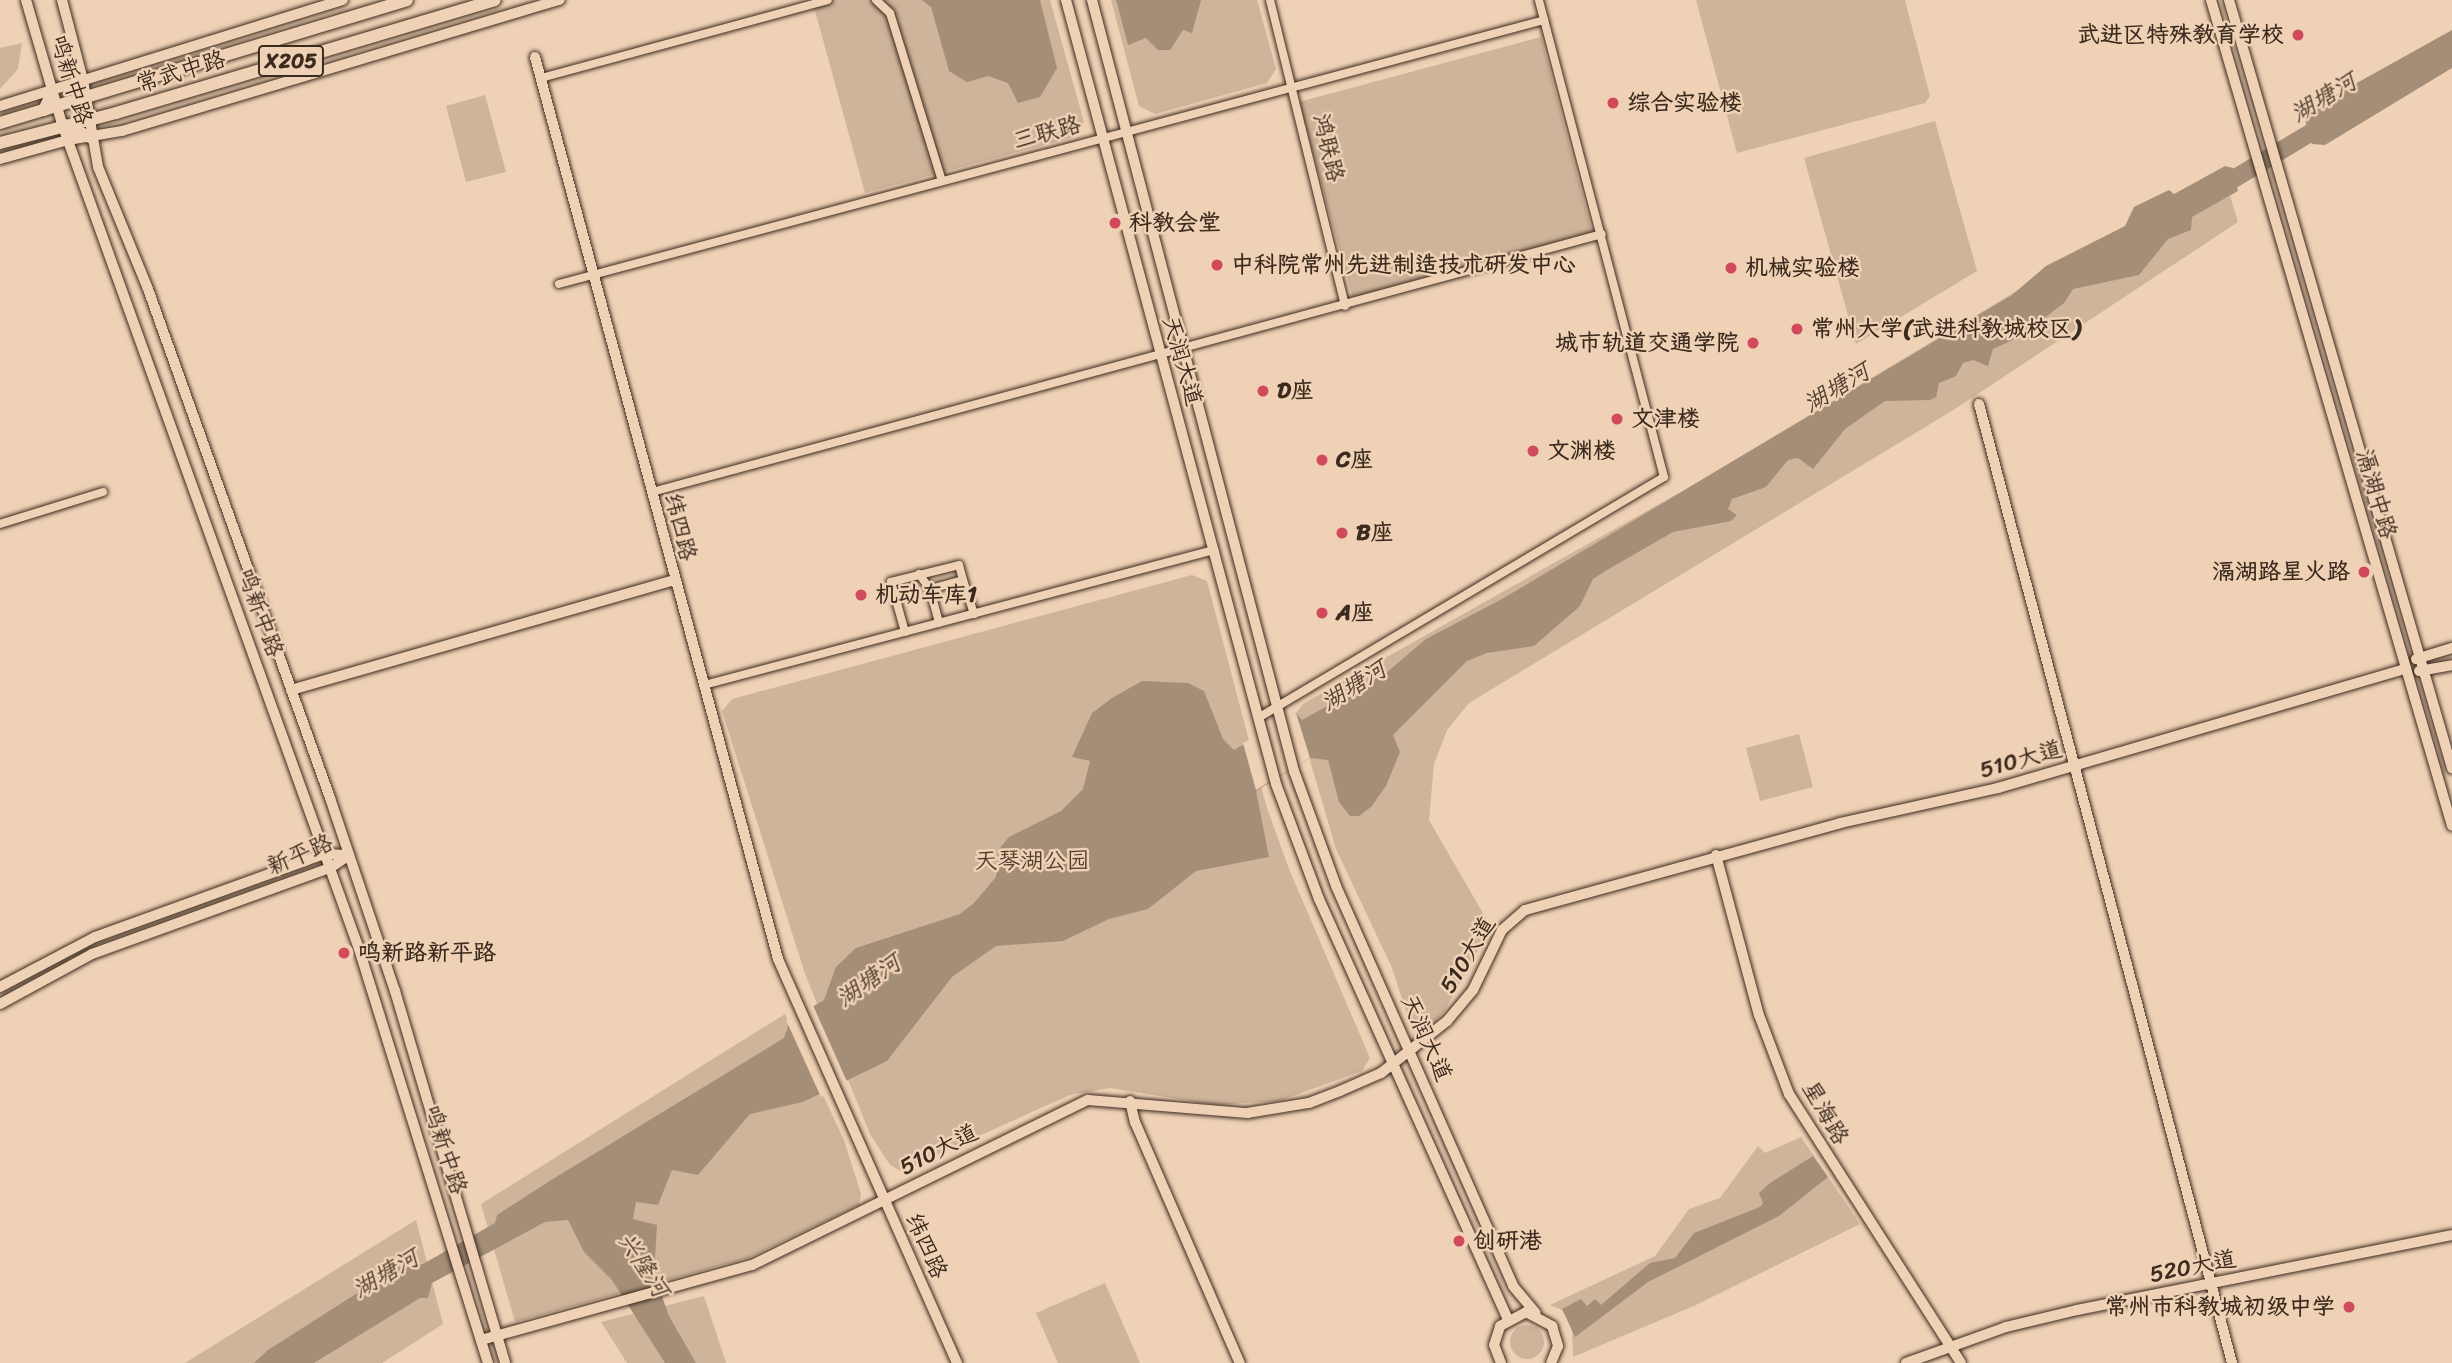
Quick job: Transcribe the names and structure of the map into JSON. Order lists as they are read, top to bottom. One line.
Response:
{"streets":{"main road":["X205","常武中路","鸣新中路","滆湖中路"],"street":["三联路","鸿联路","天润大道","纬四路","510大道","新平路","星海路","520大道"]},"crossings":[["常武中路","鸣新中路"],["鸣新中路","510大道"],["鸣新中路","新平路"],["三联路","鸿联路"],["三联路","天润大道"],["三联路","纬四路"],["天润大道","510大道"],["滆湖中路","510大道"],["纬四路","510大道"],["510大道","星海路"],["星海路","520大道"]],"water":["湖塘河","兴隆河"],"parks":["天琴湖公园"],"places":["武进区特殊教育学校","综合实验楼","科教会堂","中科院常州先进制造技术研发中心","机械实验楼","常州大学(武进科教城校区)","城市轨道交通学院","D座","文津楼","文渊楼","C座","B座","滆湖路星火路","机动车库1","A座","鸣新路新平路","创研港","常州市科教城初级中学"]}
